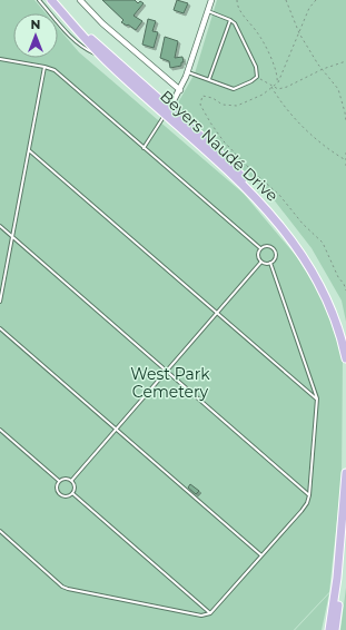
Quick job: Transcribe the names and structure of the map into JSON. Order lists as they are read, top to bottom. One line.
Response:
{"streets":{"main road":["Beyers Naudé Drive"]},"parks":["West Park Cemetery"],"north":"top"}
